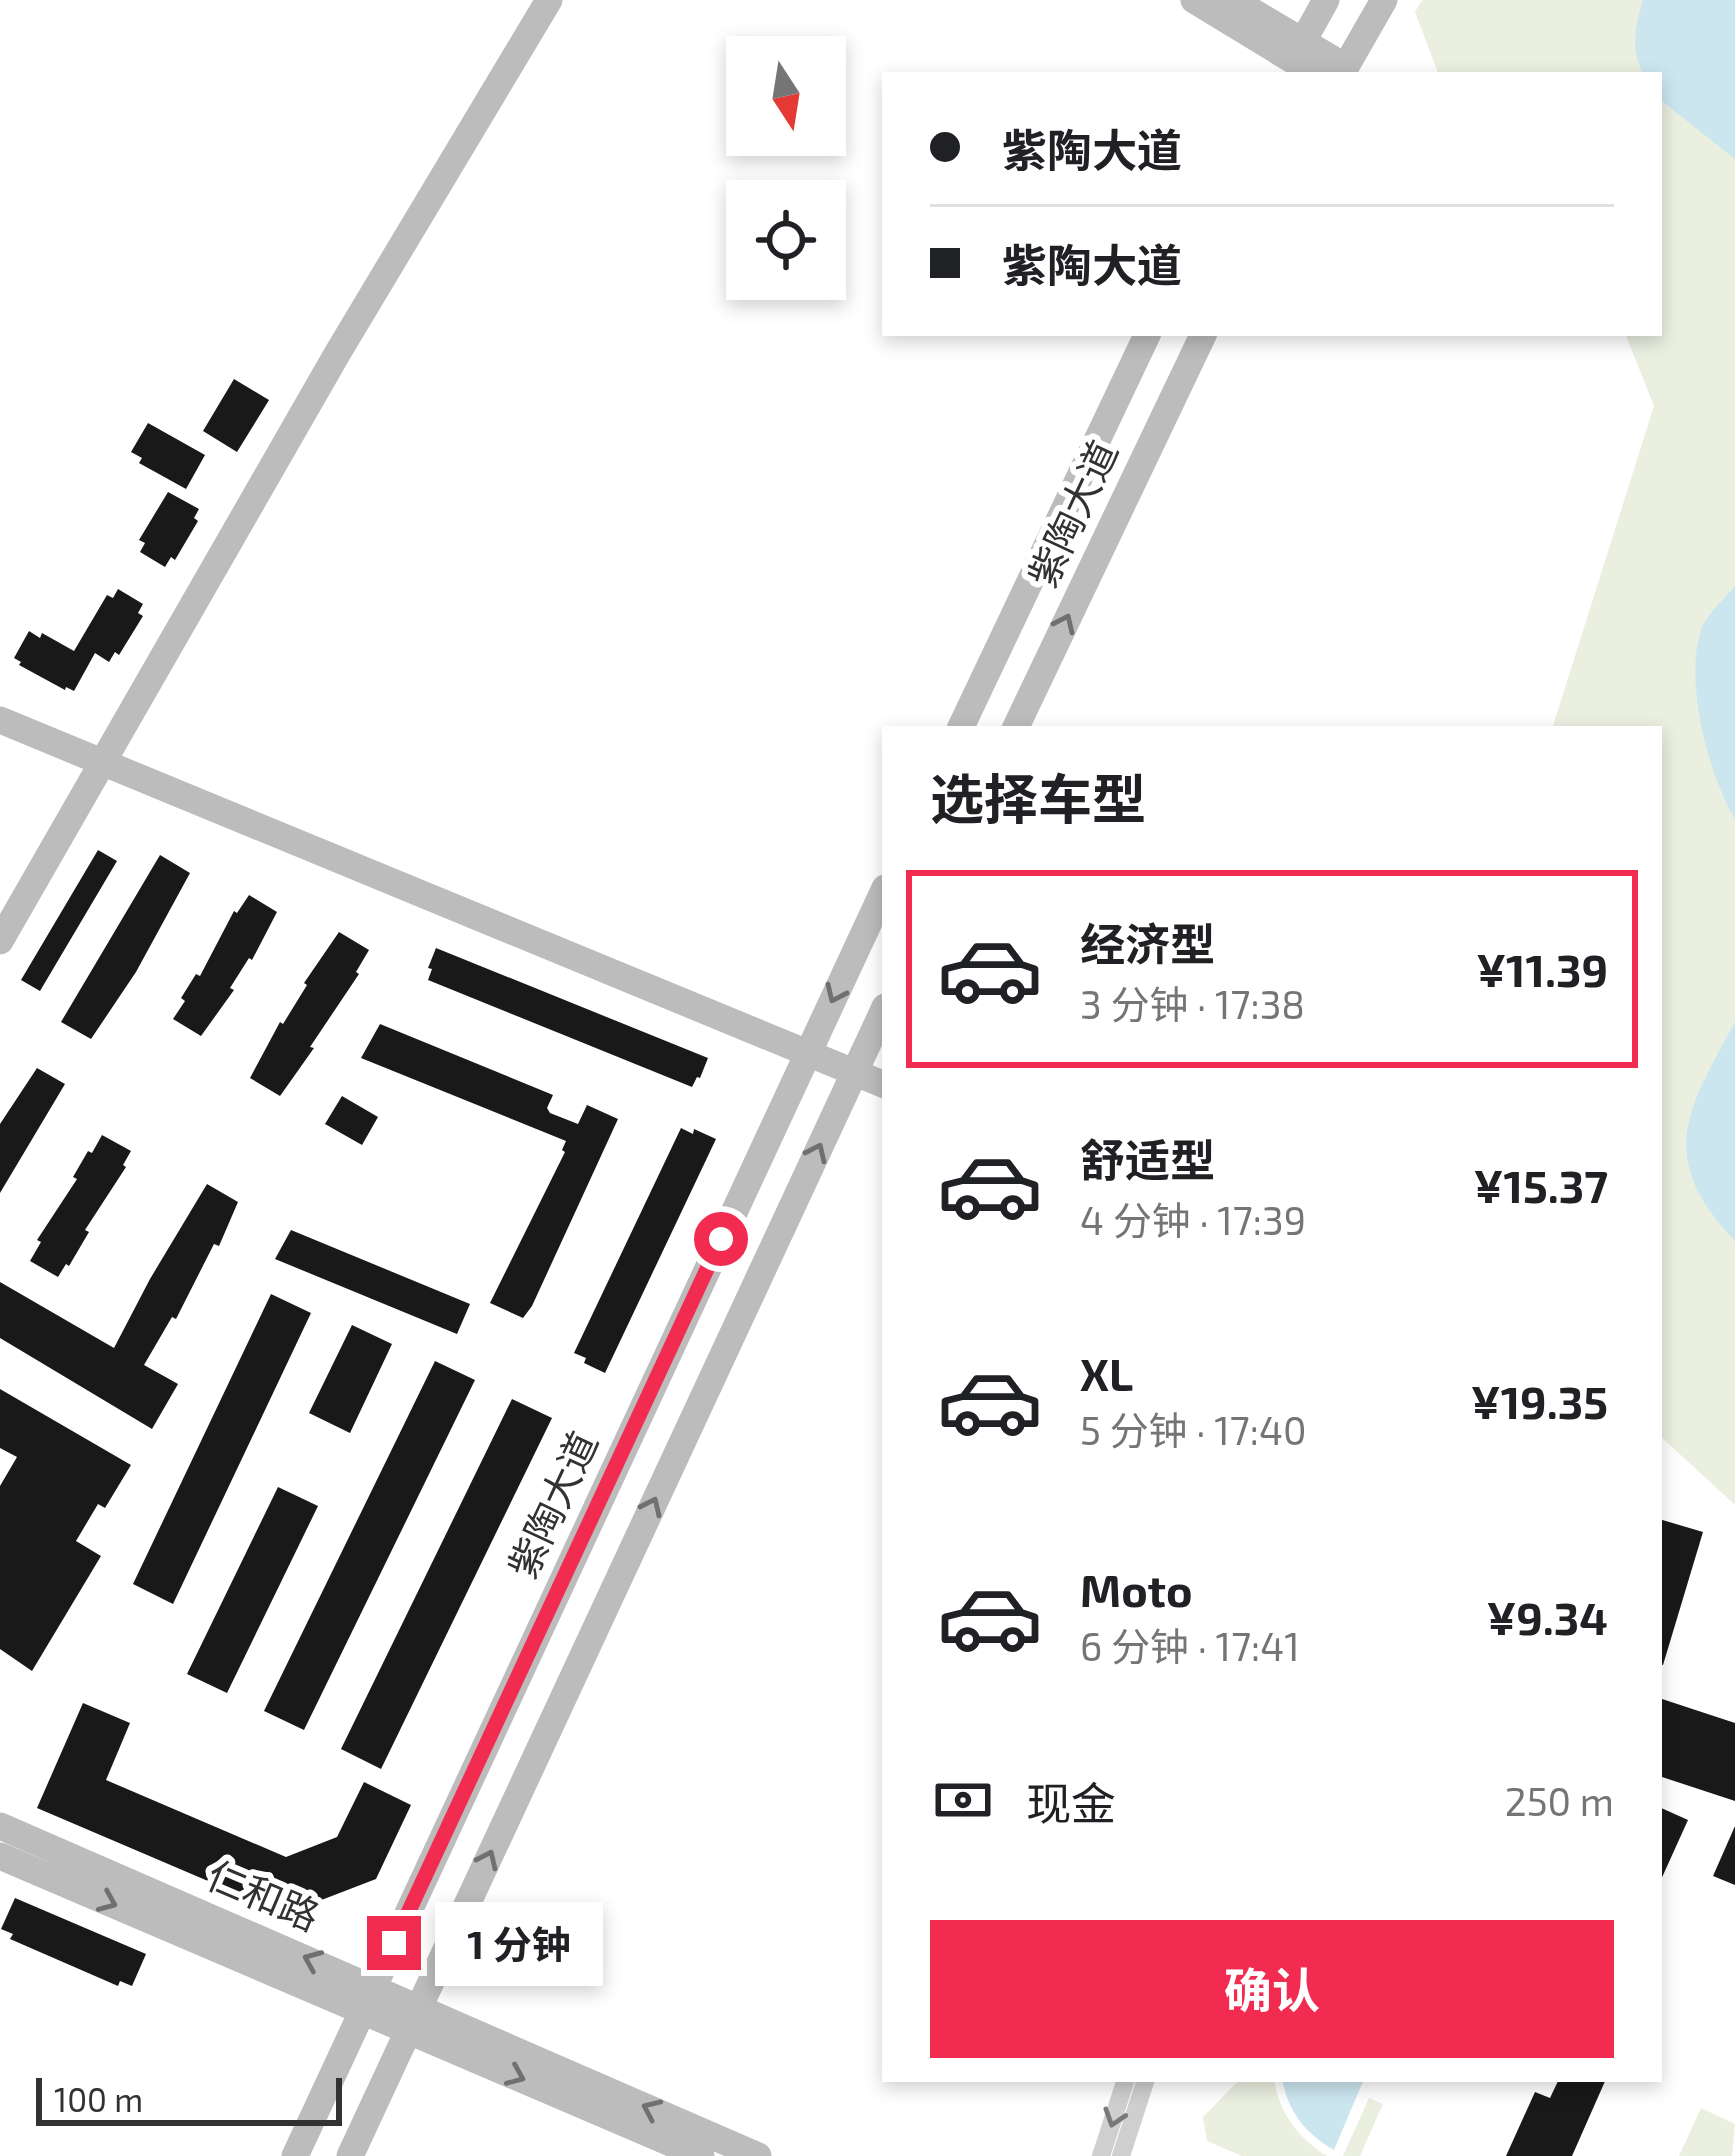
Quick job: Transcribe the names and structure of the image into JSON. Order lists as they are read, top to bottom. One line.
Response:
{"streets":{"main road":["紫陶大道","仁和路"]},"crossings":[["紫陶大道","仁和路"]],"scale_bar":"100 m","north":"bottom","page":{"banner":["紫陶大道","紫陶大道"],"heading":"选择车型","list":[{"name":"经济型","note":"3 分钟 · 17:38","value":"¥11.39"},{"name":"舒适型","note":"4 分钟 · 17:39","value":"¥15.37"},{"name":"XL","note":"5 分钟 · 17:40","value":"¥19.35"},{"name":"Moto","note":"6 分钟 · 17:41","value":"¥9.34"}],"pay":["现金","250 m"],"buttons":"确认","bubble":"1 分钟","scale":"100 m"}}
